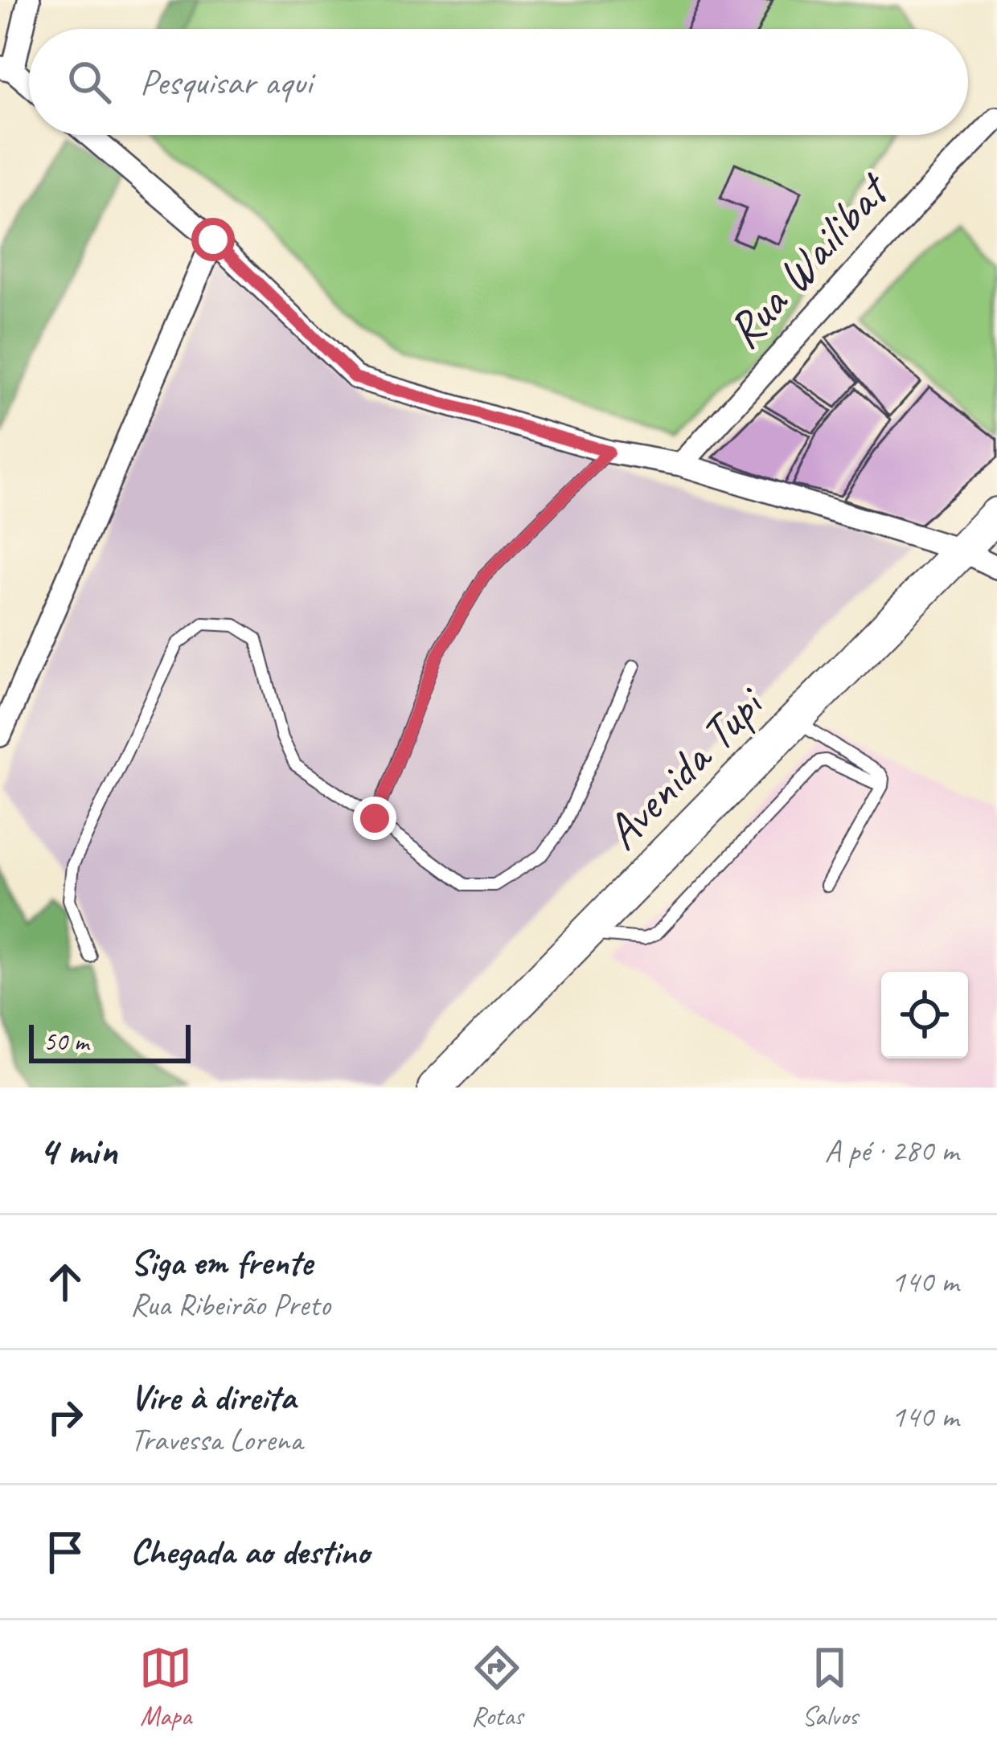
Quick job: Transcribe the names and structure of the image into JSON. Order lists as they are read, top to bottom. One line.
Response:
{"streets":{"main road":["Avenida Tupi"],"street":["Rua Wailibat"]},"scale_bar":"50 m","page":{"search":"Pesquisar aqui","scale":"50 m","heading":["4 min","A pé · 280 m"],"list":[["Siga em frente","Rua Ribeirão Preto","140 m"],["Vire à direita","Travessa Lorena","140 m"],"Chegada ao destino"],"nav":["Mapa","Rotas","Salvos"]}}
